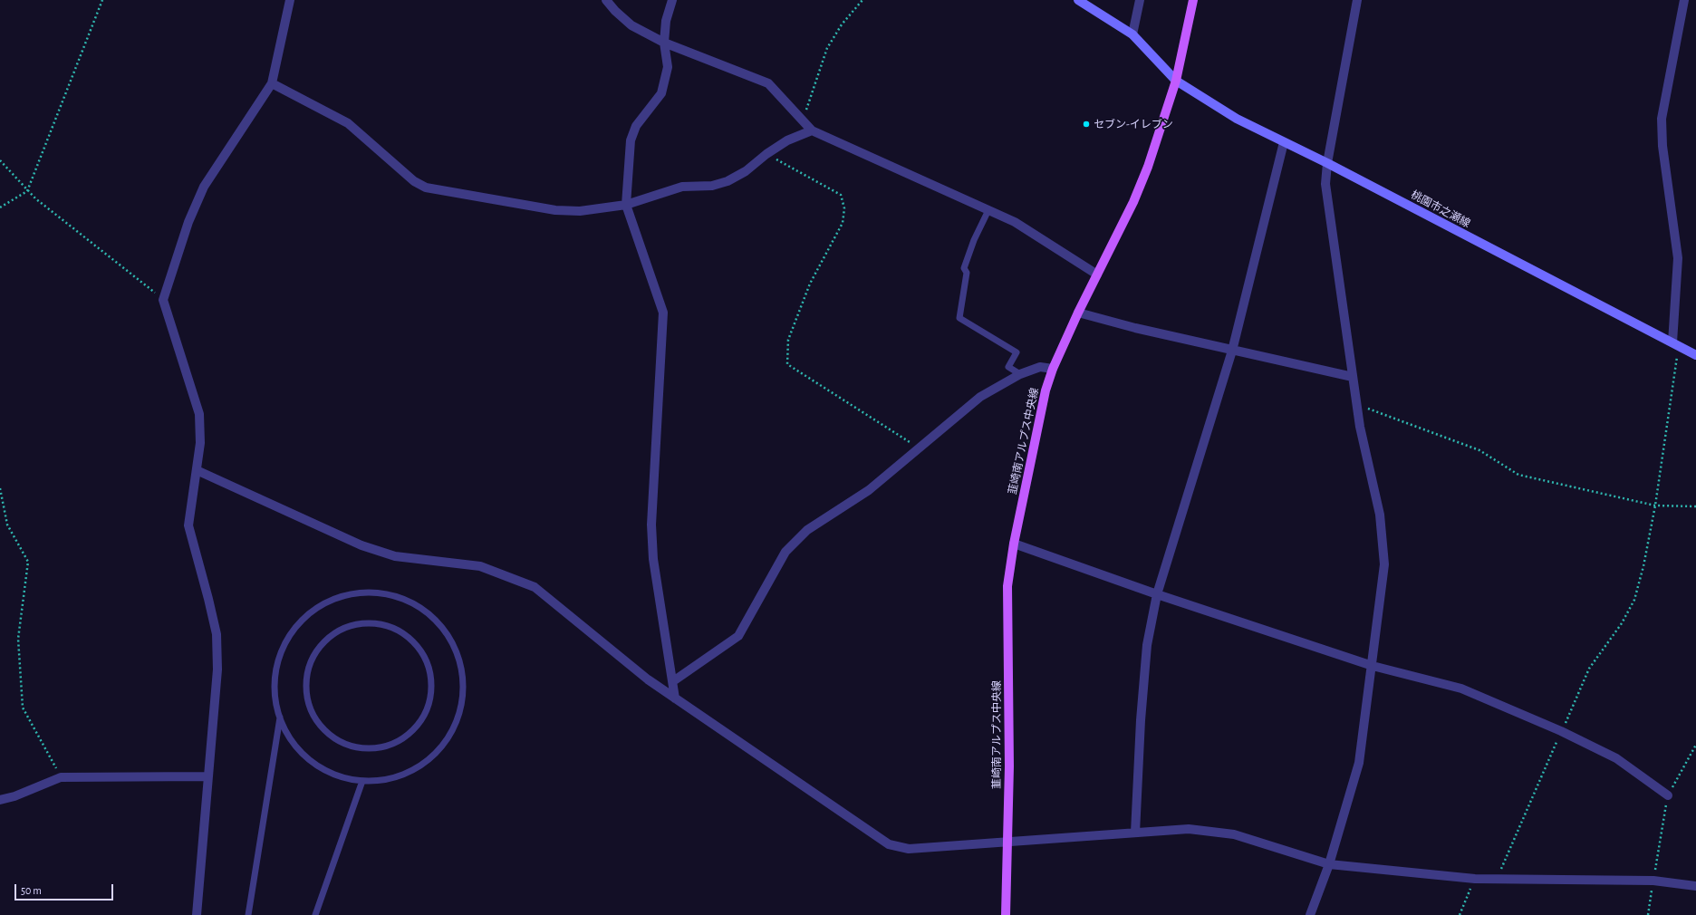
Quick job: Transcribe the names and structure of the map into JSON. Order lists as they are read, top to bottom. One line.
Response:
{"streets":{"main road":["桃園市之瀬線","韮崎南アルプス中央線"]},"crossings":[["桃園市之瀬線","韮崎南アルプス中央線"]],"places":["セブン-イレブン"],"scale_bar":"50 m"}
